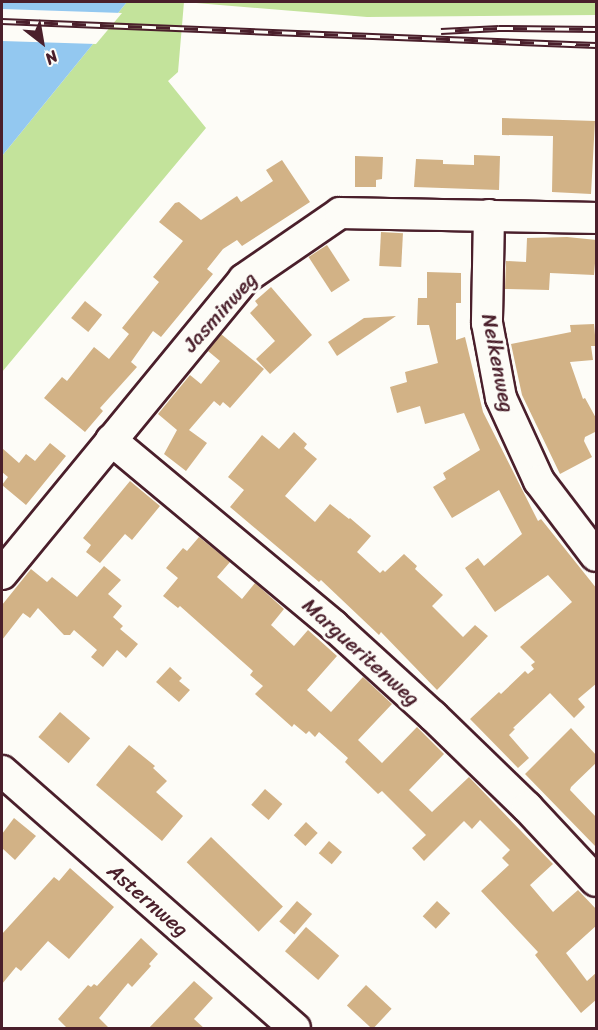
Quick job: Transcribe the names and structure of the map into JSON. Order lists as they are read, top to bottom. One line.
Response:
{"streets":{"street":["Jasminweg","Nelkenweg","Margueritenweg","Asternweg"]},"crossings":[["Jasminweg","Nelkenweg"],["Jasminweg","Margueritenweg"]],"north":"bottom right"}
